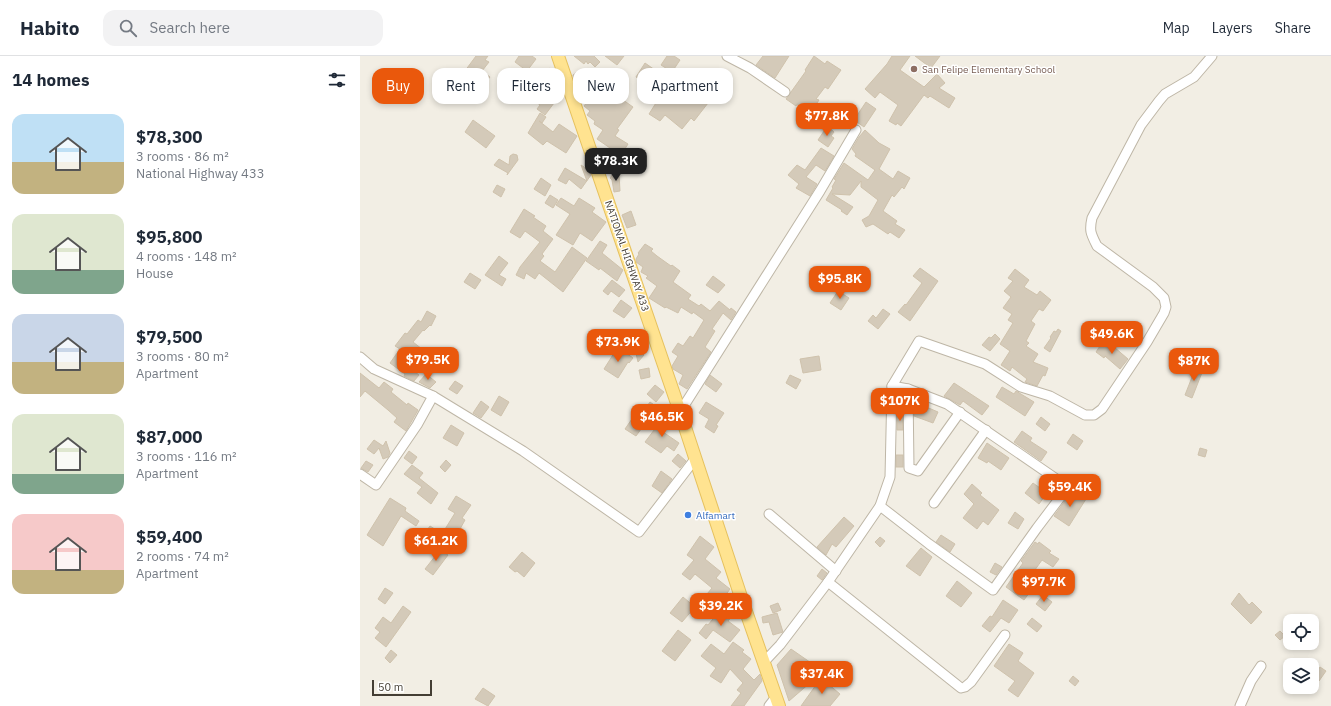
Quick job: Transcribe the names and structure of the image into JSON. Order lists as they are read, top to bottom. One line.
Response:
{"streets":{"main road":["NATIONAL HIGHWAY 433"]},"places":["San Felipe Elementary School","Alfamart"],"scale_bar":"50 m","page":{"header":"Habito","search":"Search here","nav":["Map","Layers","Share"],"heading":"14 homes","chip":["Buy","Rent","Filters","New","Apartment"],"price":["$77.8K","$78.3K","$95.8K","$49.6K","$73.9K","$79.5K","$87K","$107K","$46.5K","$59.4K","$61.2K","$97.7K","$39.2K","$37.4K"],"list":[{"name":"$78,300","note":"3 rooms · 86 m² · National Highway 433"},{"name":"$95,800","note":"4 rooms · 148 m² · House"},{"name":"$79,500","note":"3 rooms · 80 m² · Apartment"},{"name":"$87,000","note":"3 rooms · 116 m² · Apartment"},{"name":"$59,400","note":"2 rooms · 74 m² · Apartment"}],"scale":"50 m"}}
